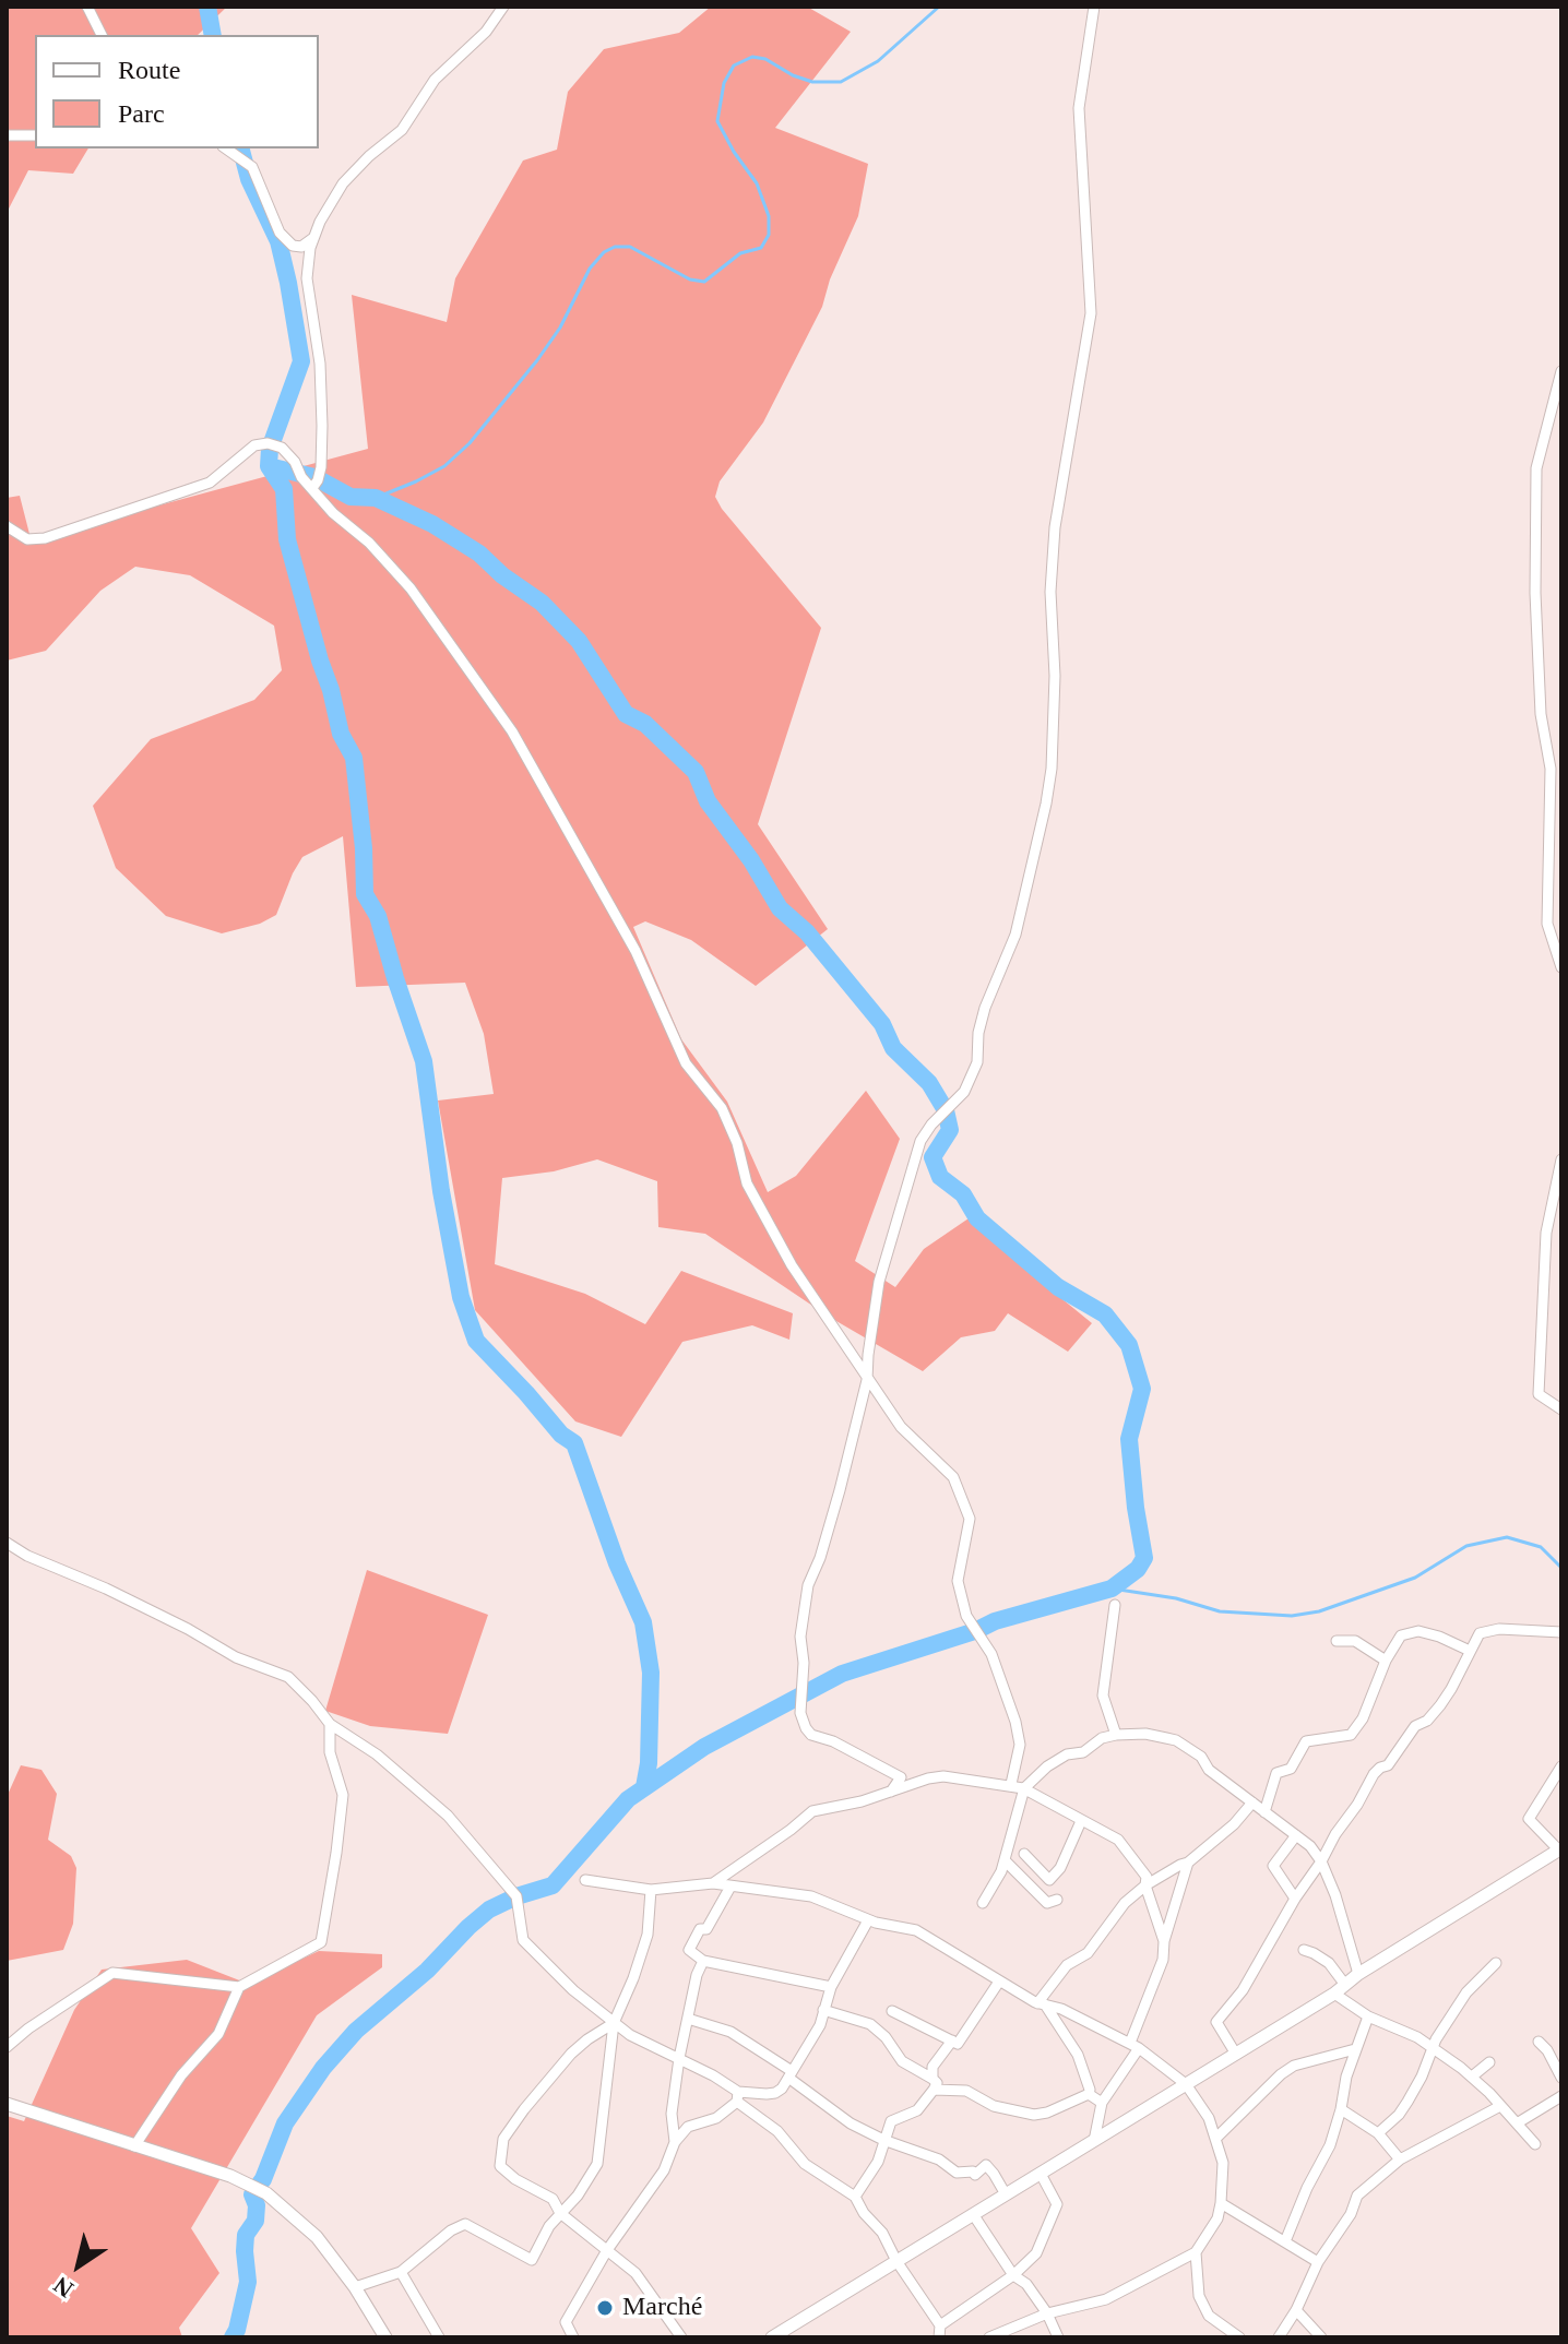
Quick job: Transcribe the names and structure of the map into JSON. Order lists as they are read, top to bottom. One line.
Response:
{"places":["Marché"],"legend":["Route","Parc"],"north":"bottom left"}
